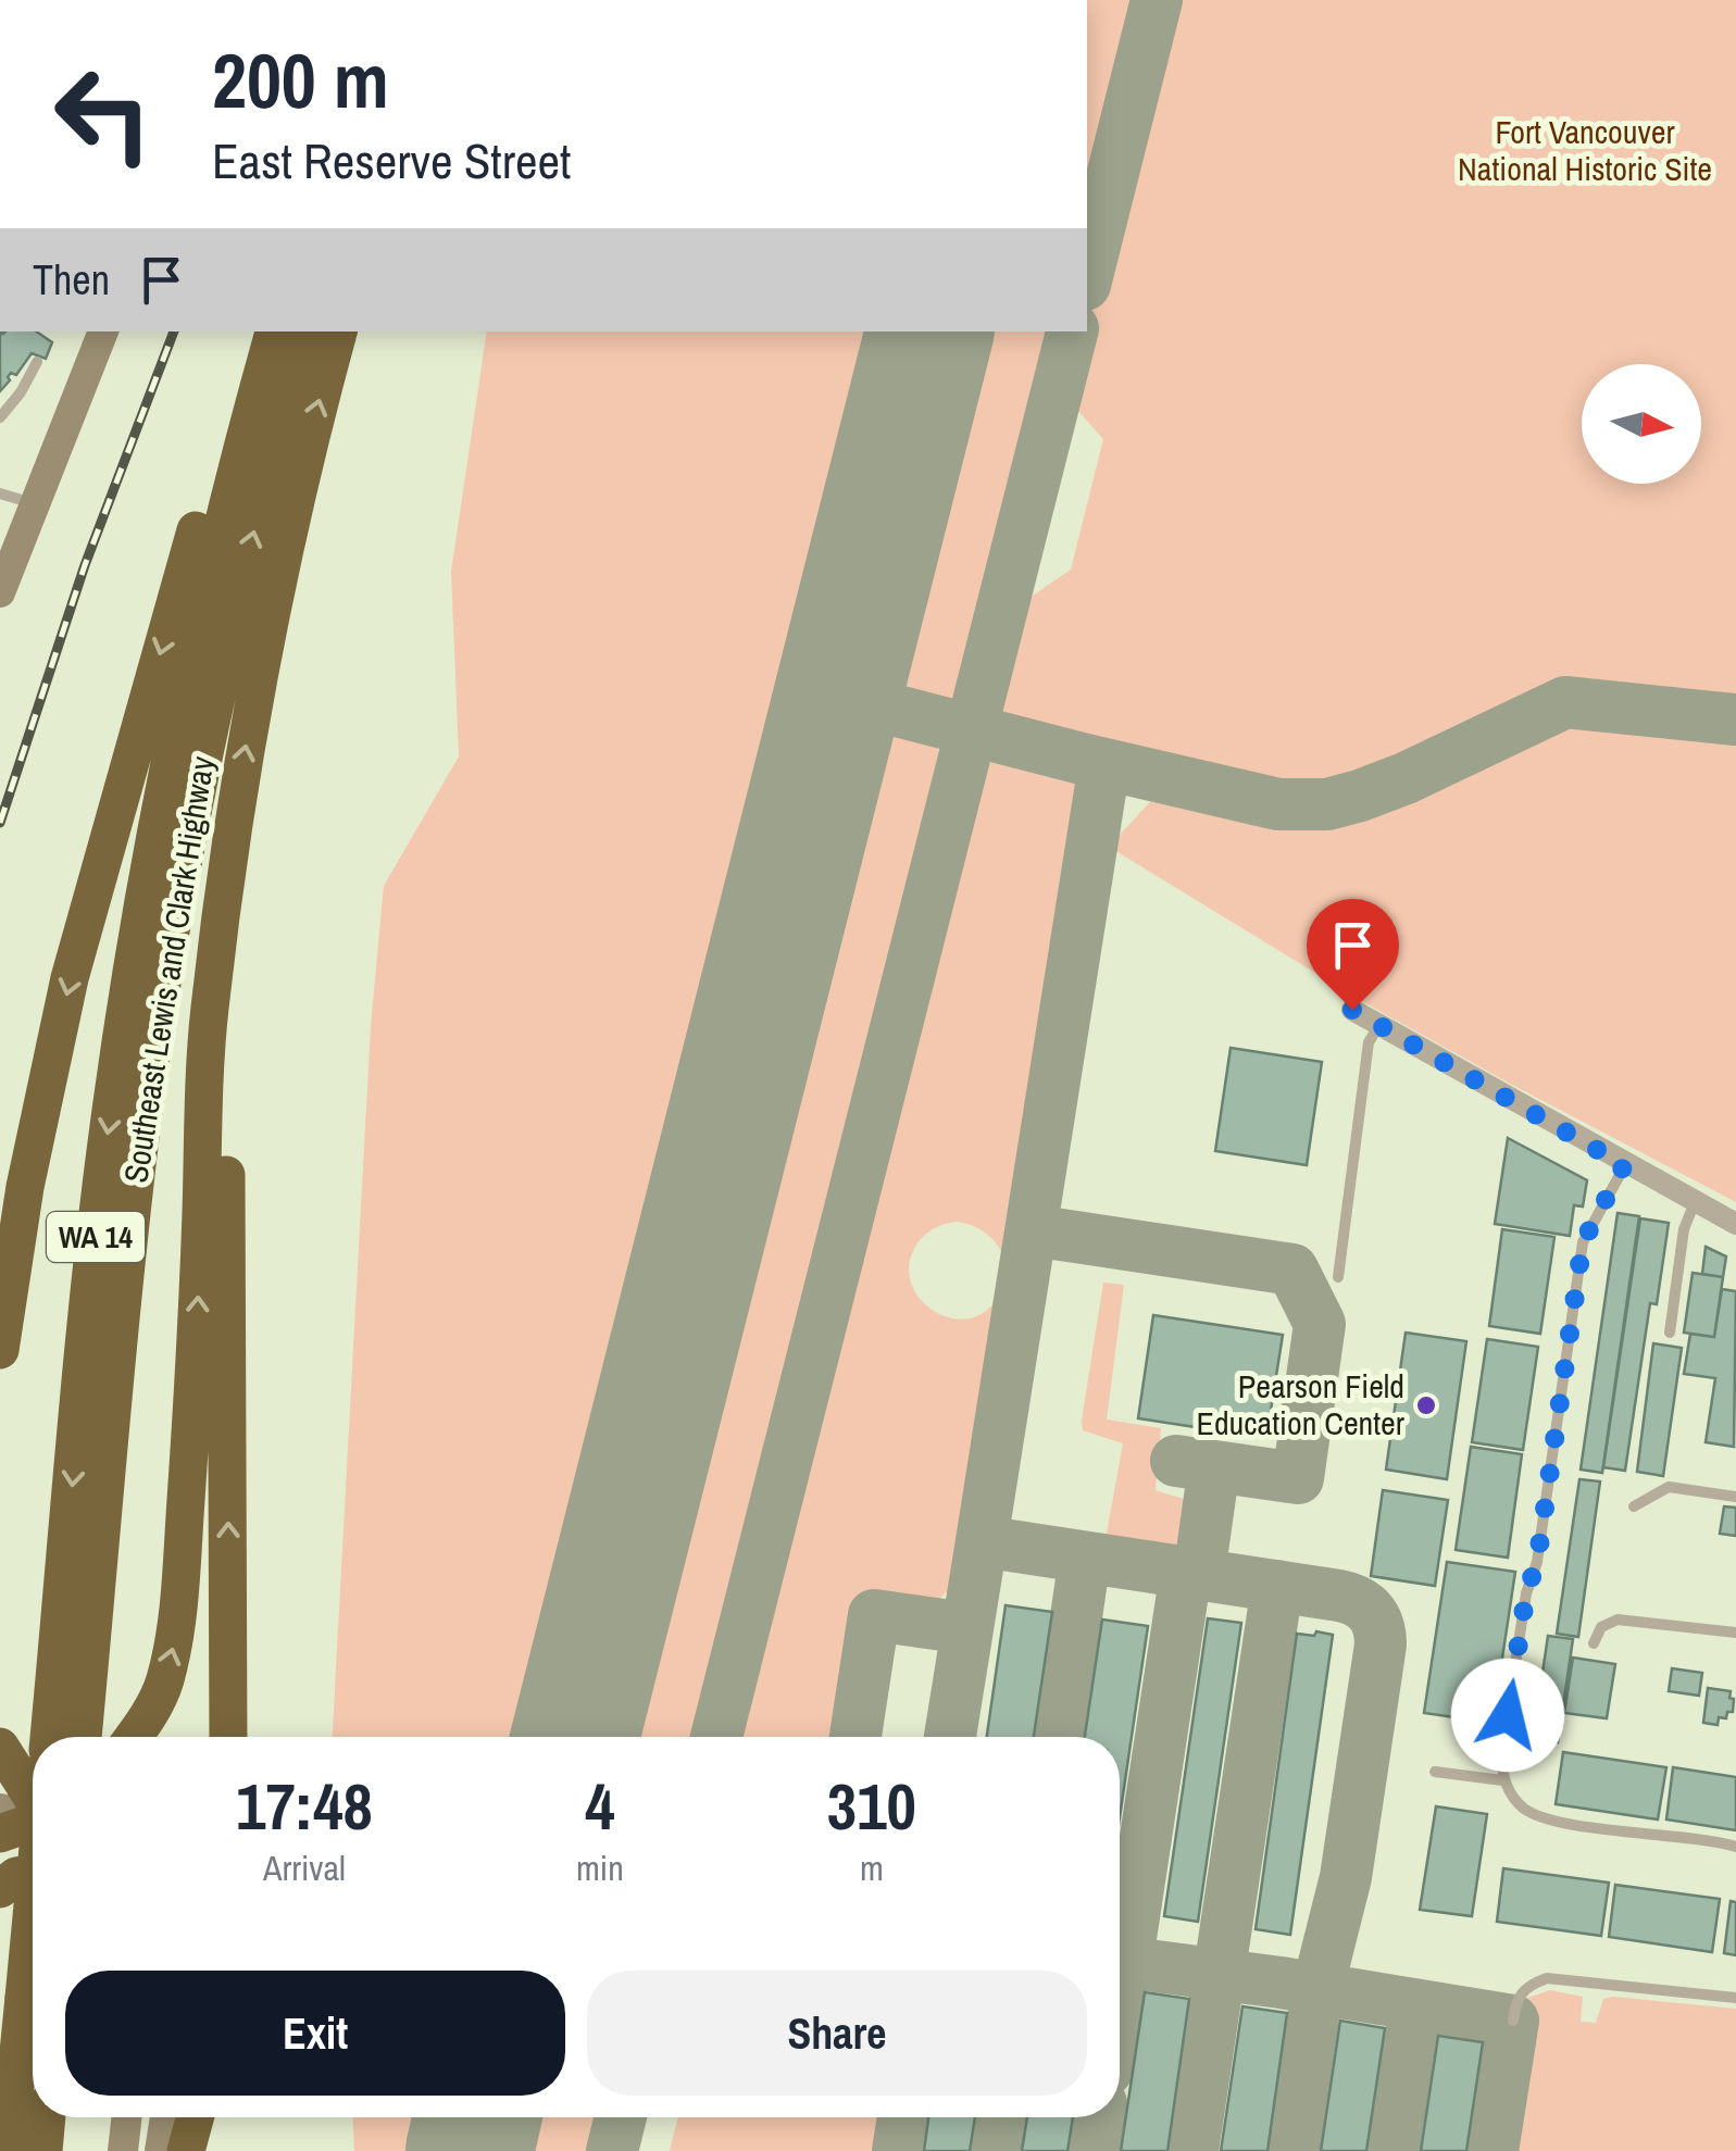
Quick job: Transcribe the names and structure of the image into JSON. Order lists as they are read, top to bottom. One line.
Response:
{"streets":{"highway":["Southeast Lewis and Clark Highway","WA 14"]},"parks":["Fort Vancouver National Historic Site"],"places":["Pearson Field Education Center"],"north":"right","page":{"turn":["200 m","East Reserve Street"],"then":"Then","eta":["17:48","Arrival","4","min","310","m"],"buttons":["Exit","Share"]}}
